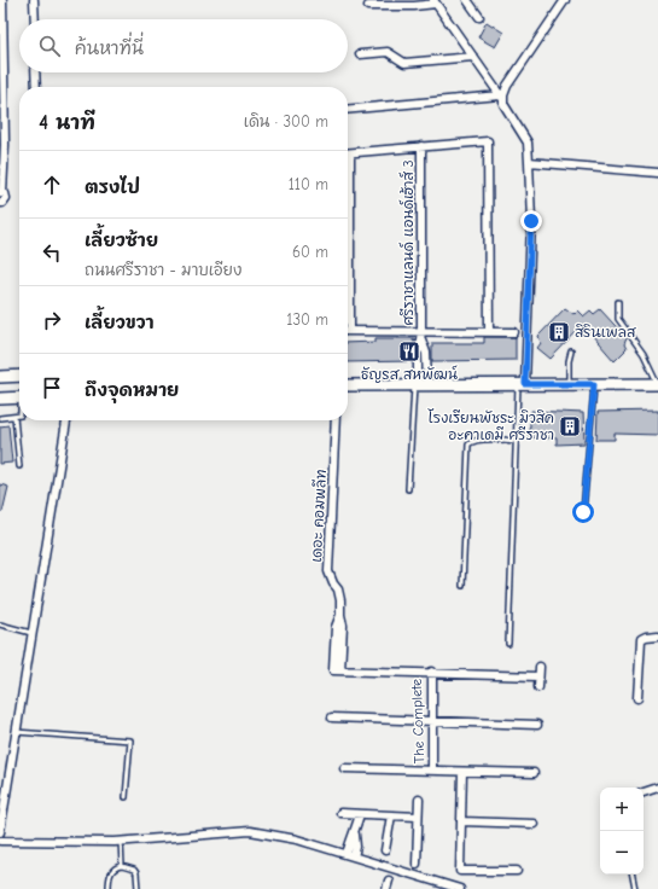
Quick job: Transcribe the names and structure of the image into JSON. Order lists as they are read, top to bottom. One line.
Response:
{"streets":{"street":["ศรีราชาแลนด์ แอนด์เฮ้าส์ 3","เดอะ คอมพลีท","The Complete"]},"crossings":[["เดอะ คอมพลีท","The Complete"]],"places":{"building":["สิรินเพลส","โรงเรียนพัชระ มิวสิค อะคาเดมี ศรีราชา"],"restaurant":["ธัญรส สหพัฒน์"]},"page":{"search":"ค้นหาที่นี่","heading":["4 นาที","เดิน · 300 m"],"list":[["ตรงไป","110 m"],["เลี้ยวซ้าย","ถนนศรีราชา - มาบเอียง","60 m"],["เลี้ยวขวา","130 m"],"ถึงจุดหมาย"],"map_buttons":["+","−"]}}
